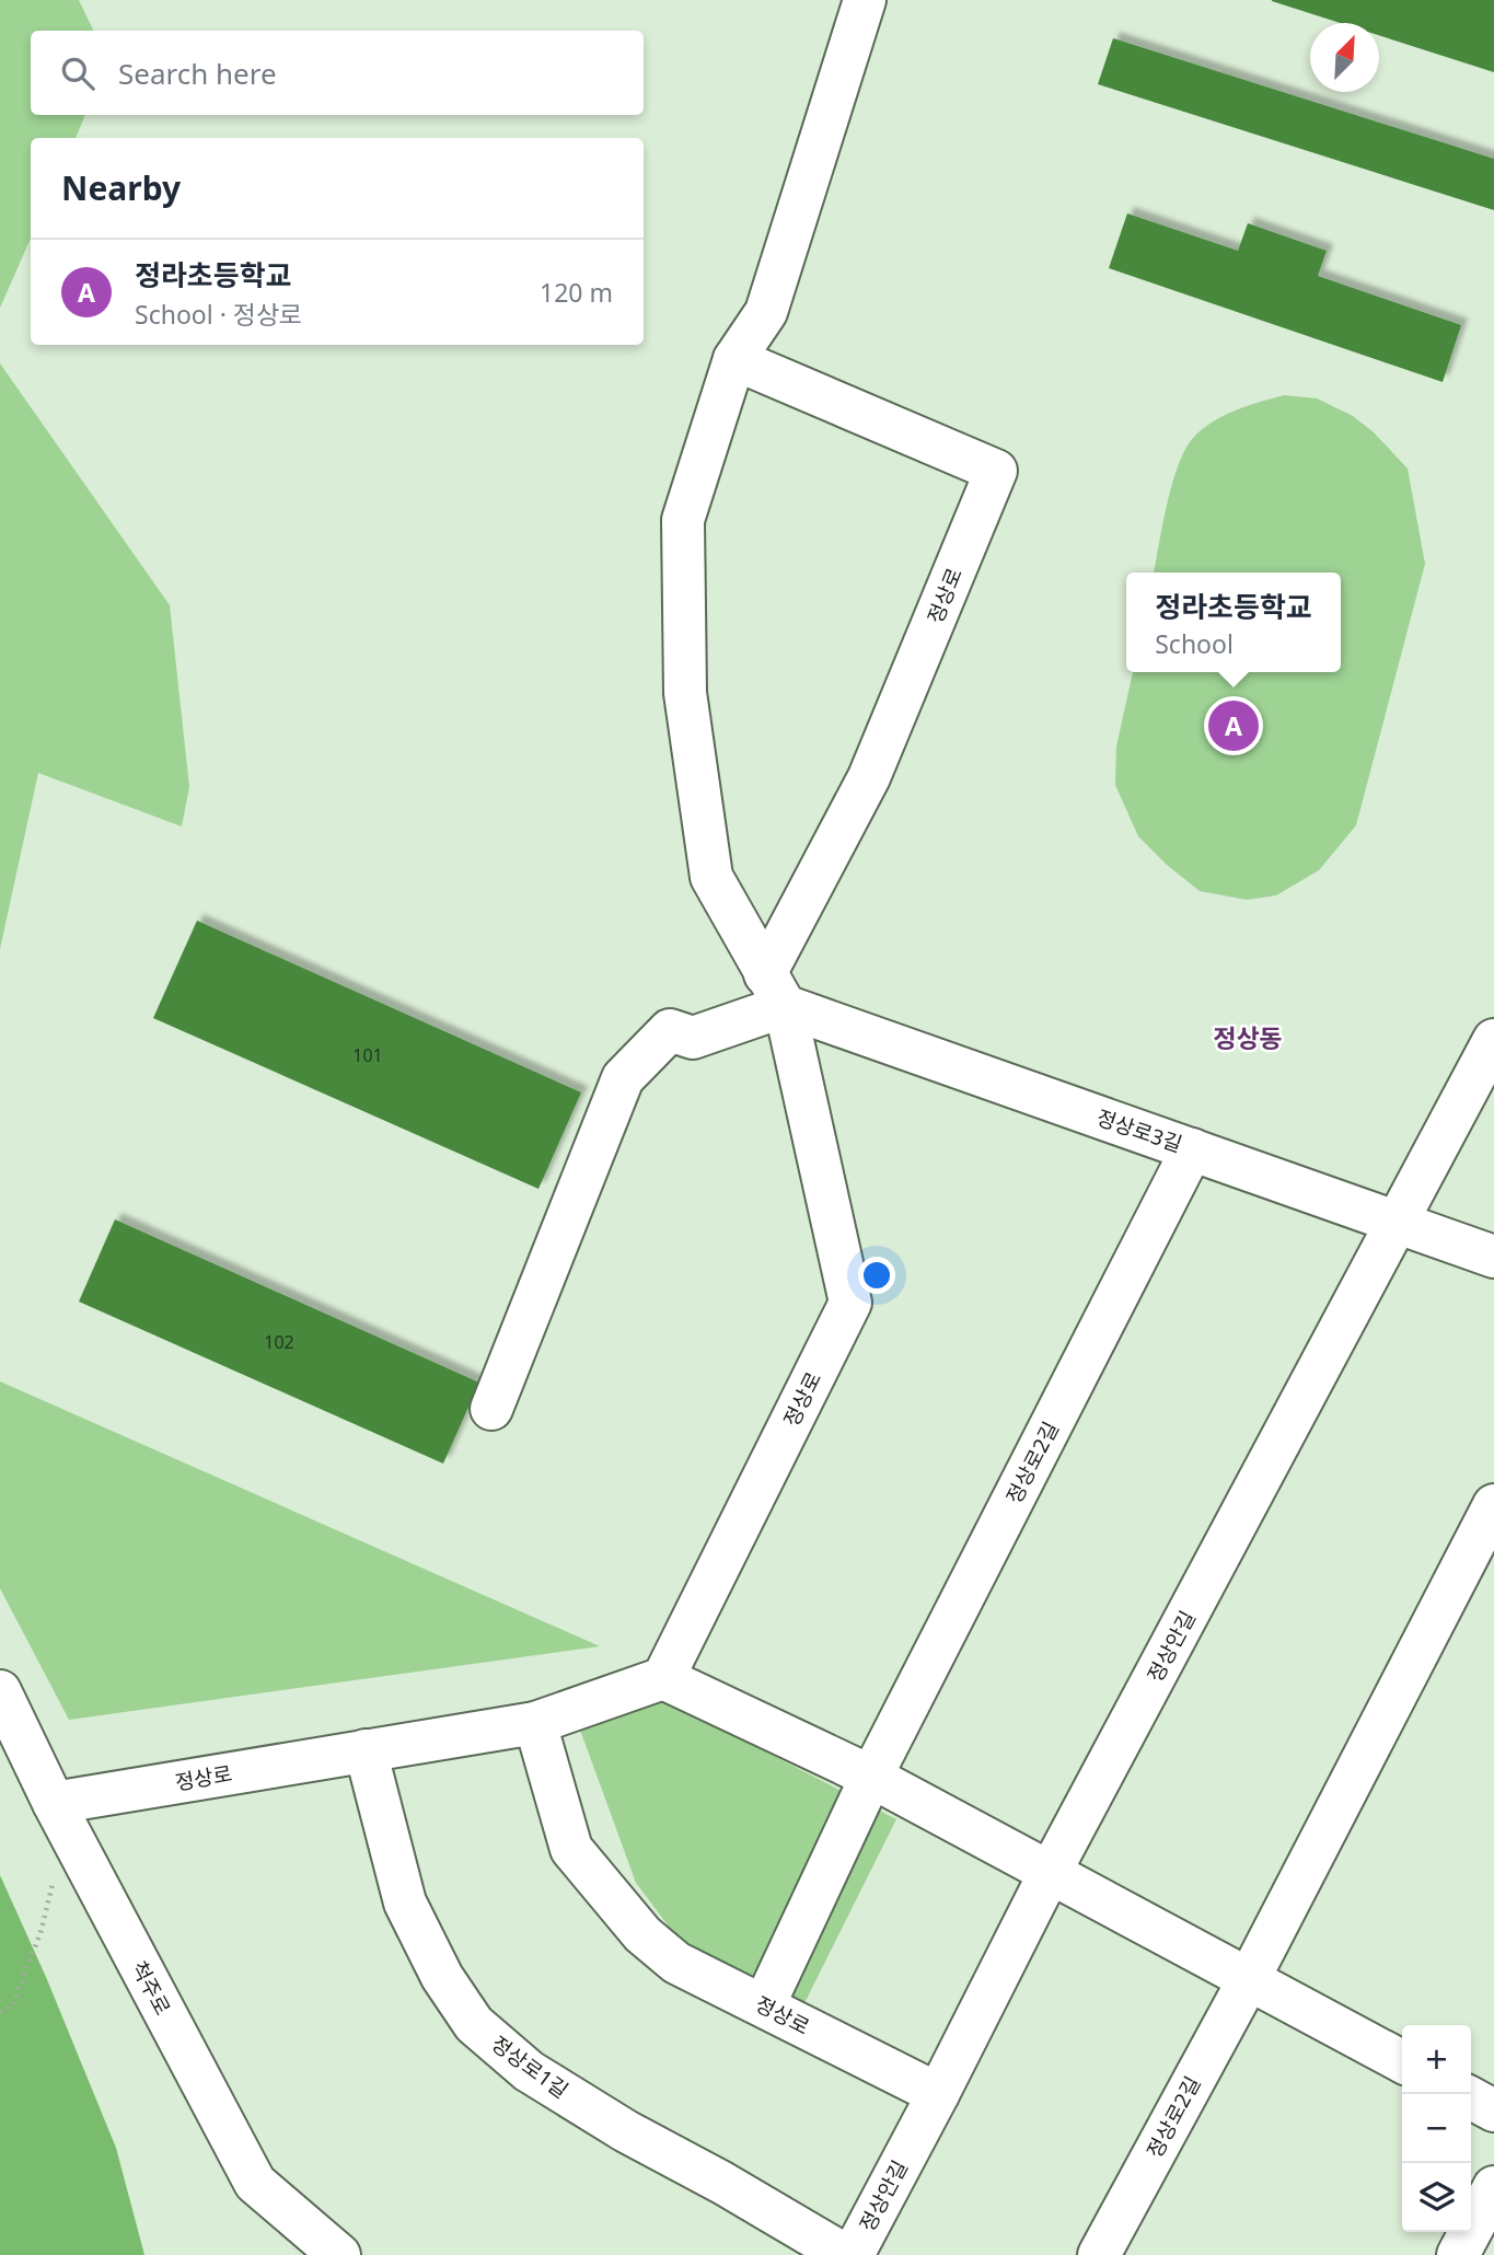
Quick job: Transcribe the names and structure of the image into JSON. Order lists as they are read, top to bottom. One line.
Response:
{"streets":{"street":["정상로","정상로3길","정상로2길","정상안길","척주로","정상로1길"]},"crossings":[["정상로","정상로3길"],["정상로","정상로2길"],["정상로","정상안길"],["정상로","척주로"],["정상로","정상로1길"],["정상로3길","정상로2길"],["정상로3길","정상안길"]],"districts":["정상동"],"house_numbers":["101","102"],"north":"top right","page":{"search":"Search here","heading":"Nearby","list":[{"mark":"A","name":"정라초등학교","note":"School · 정상로","value":"120 m"}],"popup":["정라초등학교","School"],"pins":"A","map_buttons":["+","−"]}}
